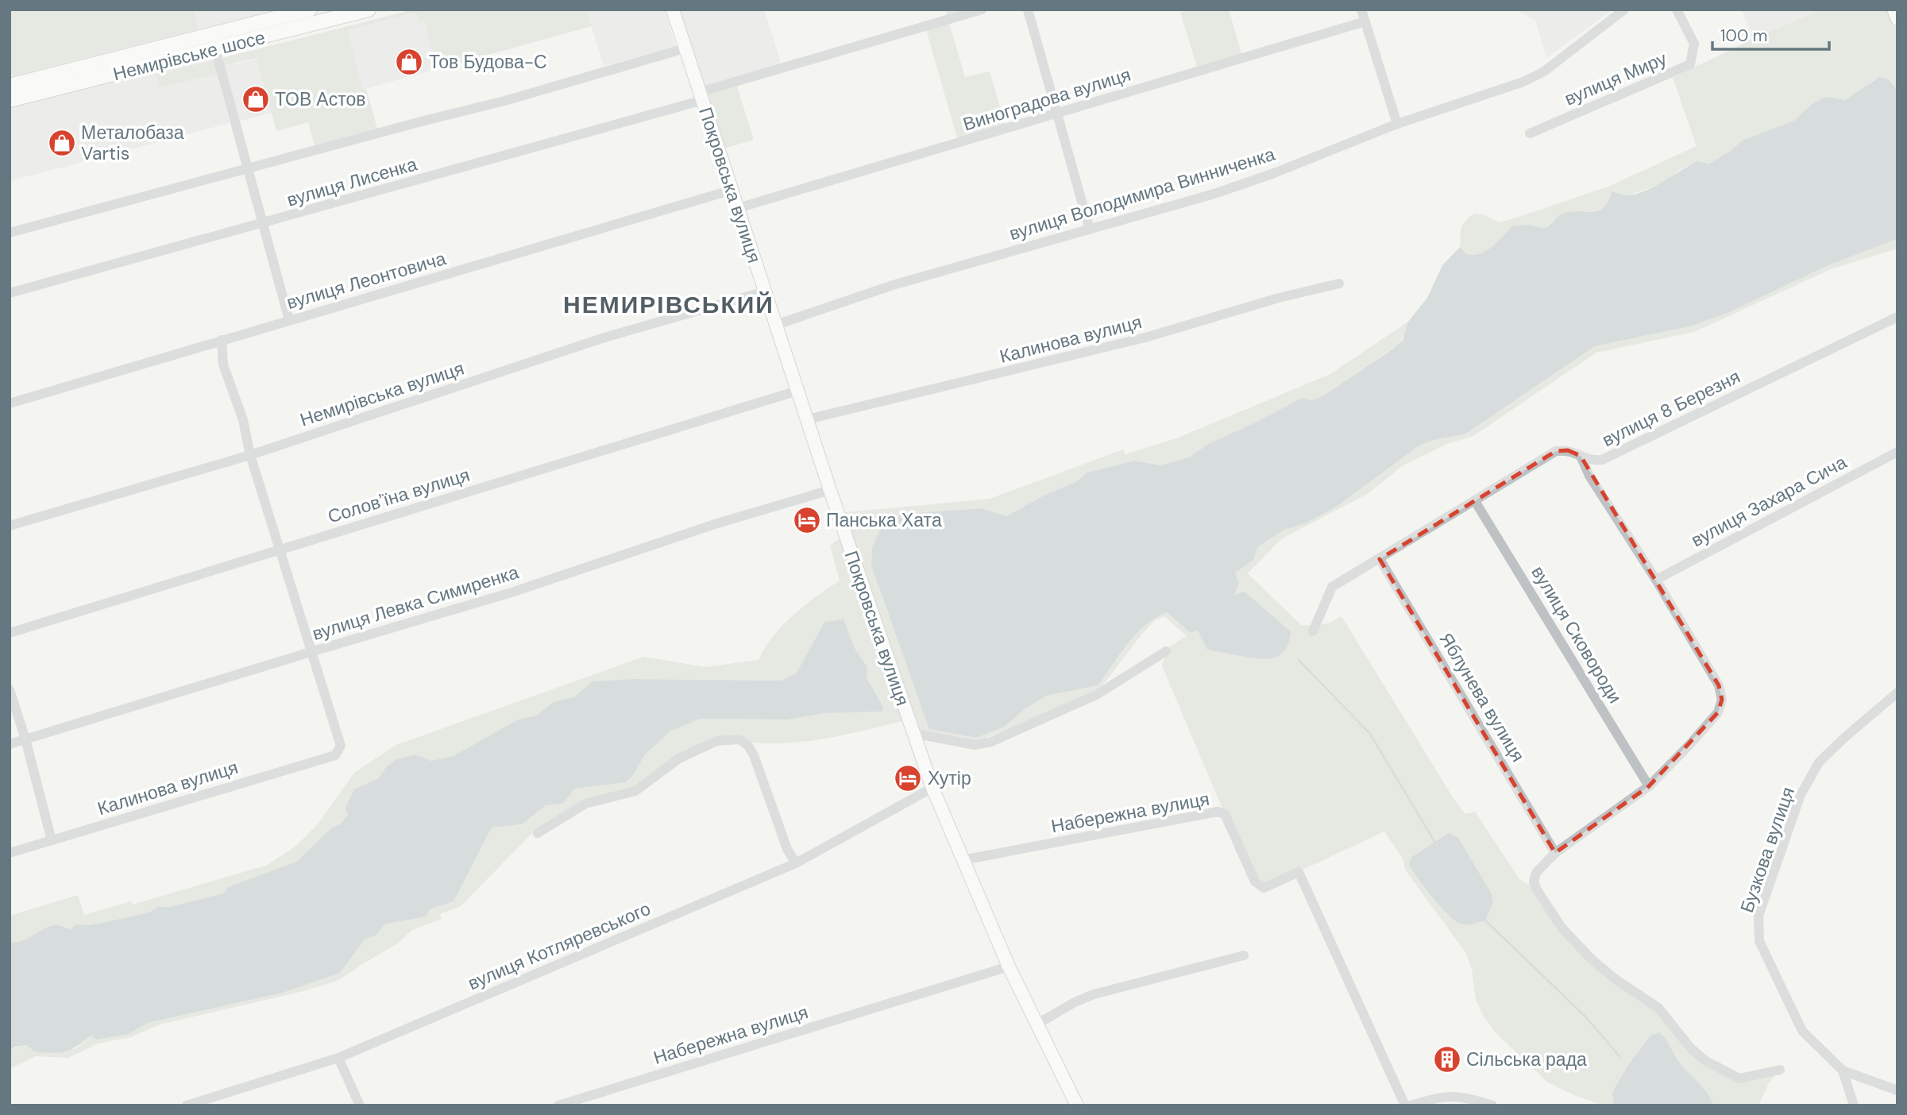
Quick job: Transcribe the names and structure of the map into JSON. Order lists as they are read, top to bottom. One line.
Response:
{"streets":{"main road":["Немирівське шосе"],"street":["вулиця Миру","Виноградова вулиця","вулиця Лисенка","Покровська вулиця","вулиця Володимира Винниченка","вулиця Леонтовича","Калинова вулиця","Немирівська вулиця","вулиця 8 Березня","Соловʼїна вулиця","вулиця Захара Сича","вулиця Левка Симиренка","вулиця Сковороди","Яблунева вулиця","Набережна вулиця","Бузкова вулиця","вулиця Котляревського"]},"crossings":[["Виноградова вулиця","Покровська вулиця"],["вулиця Лисенка","Покровська вулиця"],["Покровська вулиця","вулиця Володимира Винниченка"],["Покровська вулиця","вулиця Леонтовича"],["Покровська вулиця","Калинова вулиця"],["Покровська вулиця","Немирівська вулиця"],["Покровська вулиця","Соловʼїна вулиця"],["Покровська вулиця","вулиця Левка Симиренка"],["Покровська вулиця","Набережна вулиця"],["Покровська вулиця","вулиця Котляревського"],["Калинова вулиця","вулиця Левка Симиренка"],["вулиця 8 Березня","вулиця Сковороди"],["вулиця 8 Березня","Яблунева вулиця"]],"districts":["НЕМИРІВСЬКИЙ"],"places":{"shop":["Тов Будова-С","ТОВ Астов","Металобаза Vartis"],"hotel":["Панська Хата","Хутір"],"building":["Сільська рада"]},"scale_bar":"100 m"}
